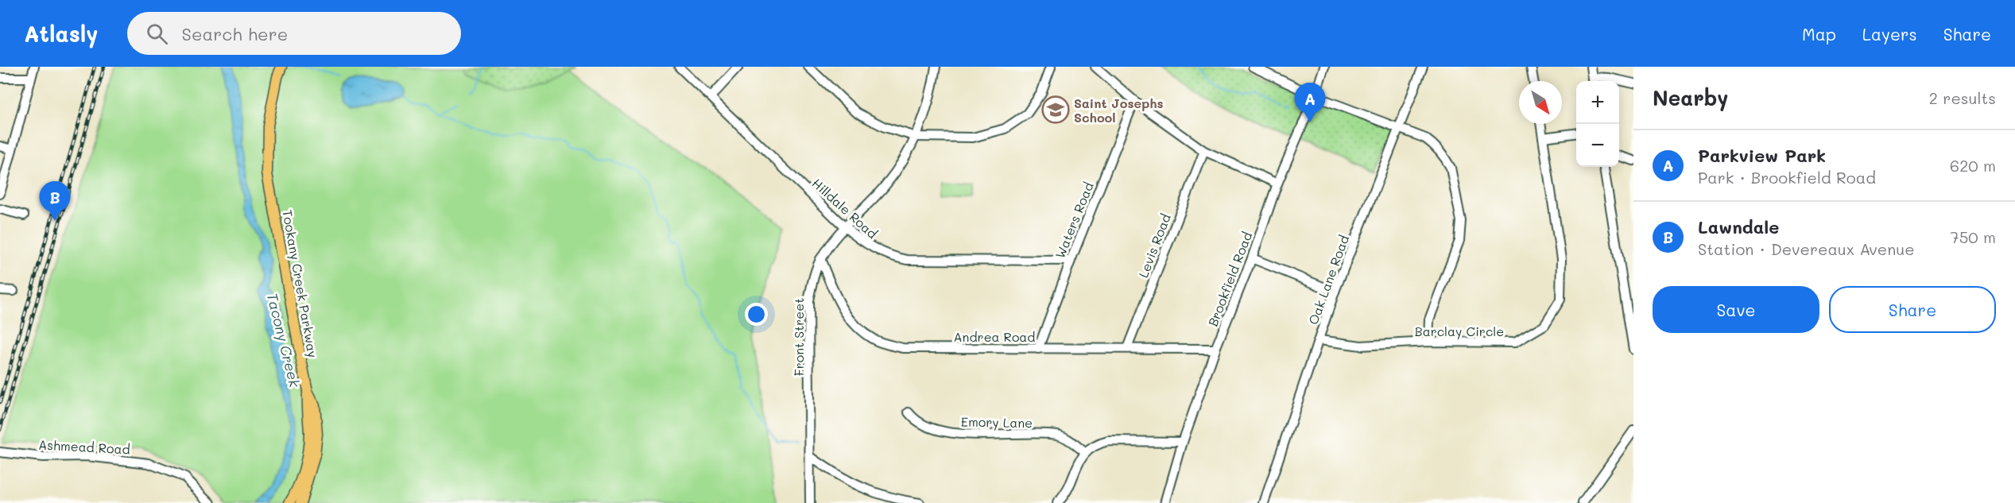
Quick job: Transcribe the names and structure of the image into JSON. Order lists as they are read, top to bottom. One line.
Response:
{"streets":{"main road":["Tookany Creek Parkway"],"street":["Hilldale Road","Waters Road","Levis Road","Brookfield Road","Oak Lane Road","Barclay Circle","Andrea Road","Front Street","Emory Lane","Ashmead Road"]},"crossings":[["Hilldale Road","Waters Road"],["Hilldale Road","Front Street"],["Waters Road","Andrea Road"],["Levis Road","Andrea Road"],["Brookfield Road","Andrea Road"],["Oak Lane Road","Barclay Circle"],["Andrea Road","Front Street"]],"water":["Tacony Creek"],"places":{"school or university":["Saint Josephs School"]},"north":"bottom right","page":{"header":"Atlasly","search":"Search here","nav":["Map","Layers","Share"],"heading":["Nearby","2 results"],"map_buttons":["+","−"],"pins":["A","B"],"list":[{"mark":"A","name":"Parkview Park","note":"Park · Brookfield Road","value":"620 m"},{"mark":"B","name":"Lawndale","note":"Station · Devereaux Avenue","value":"750 m"}],"buttons":["Save","Share"]}}
